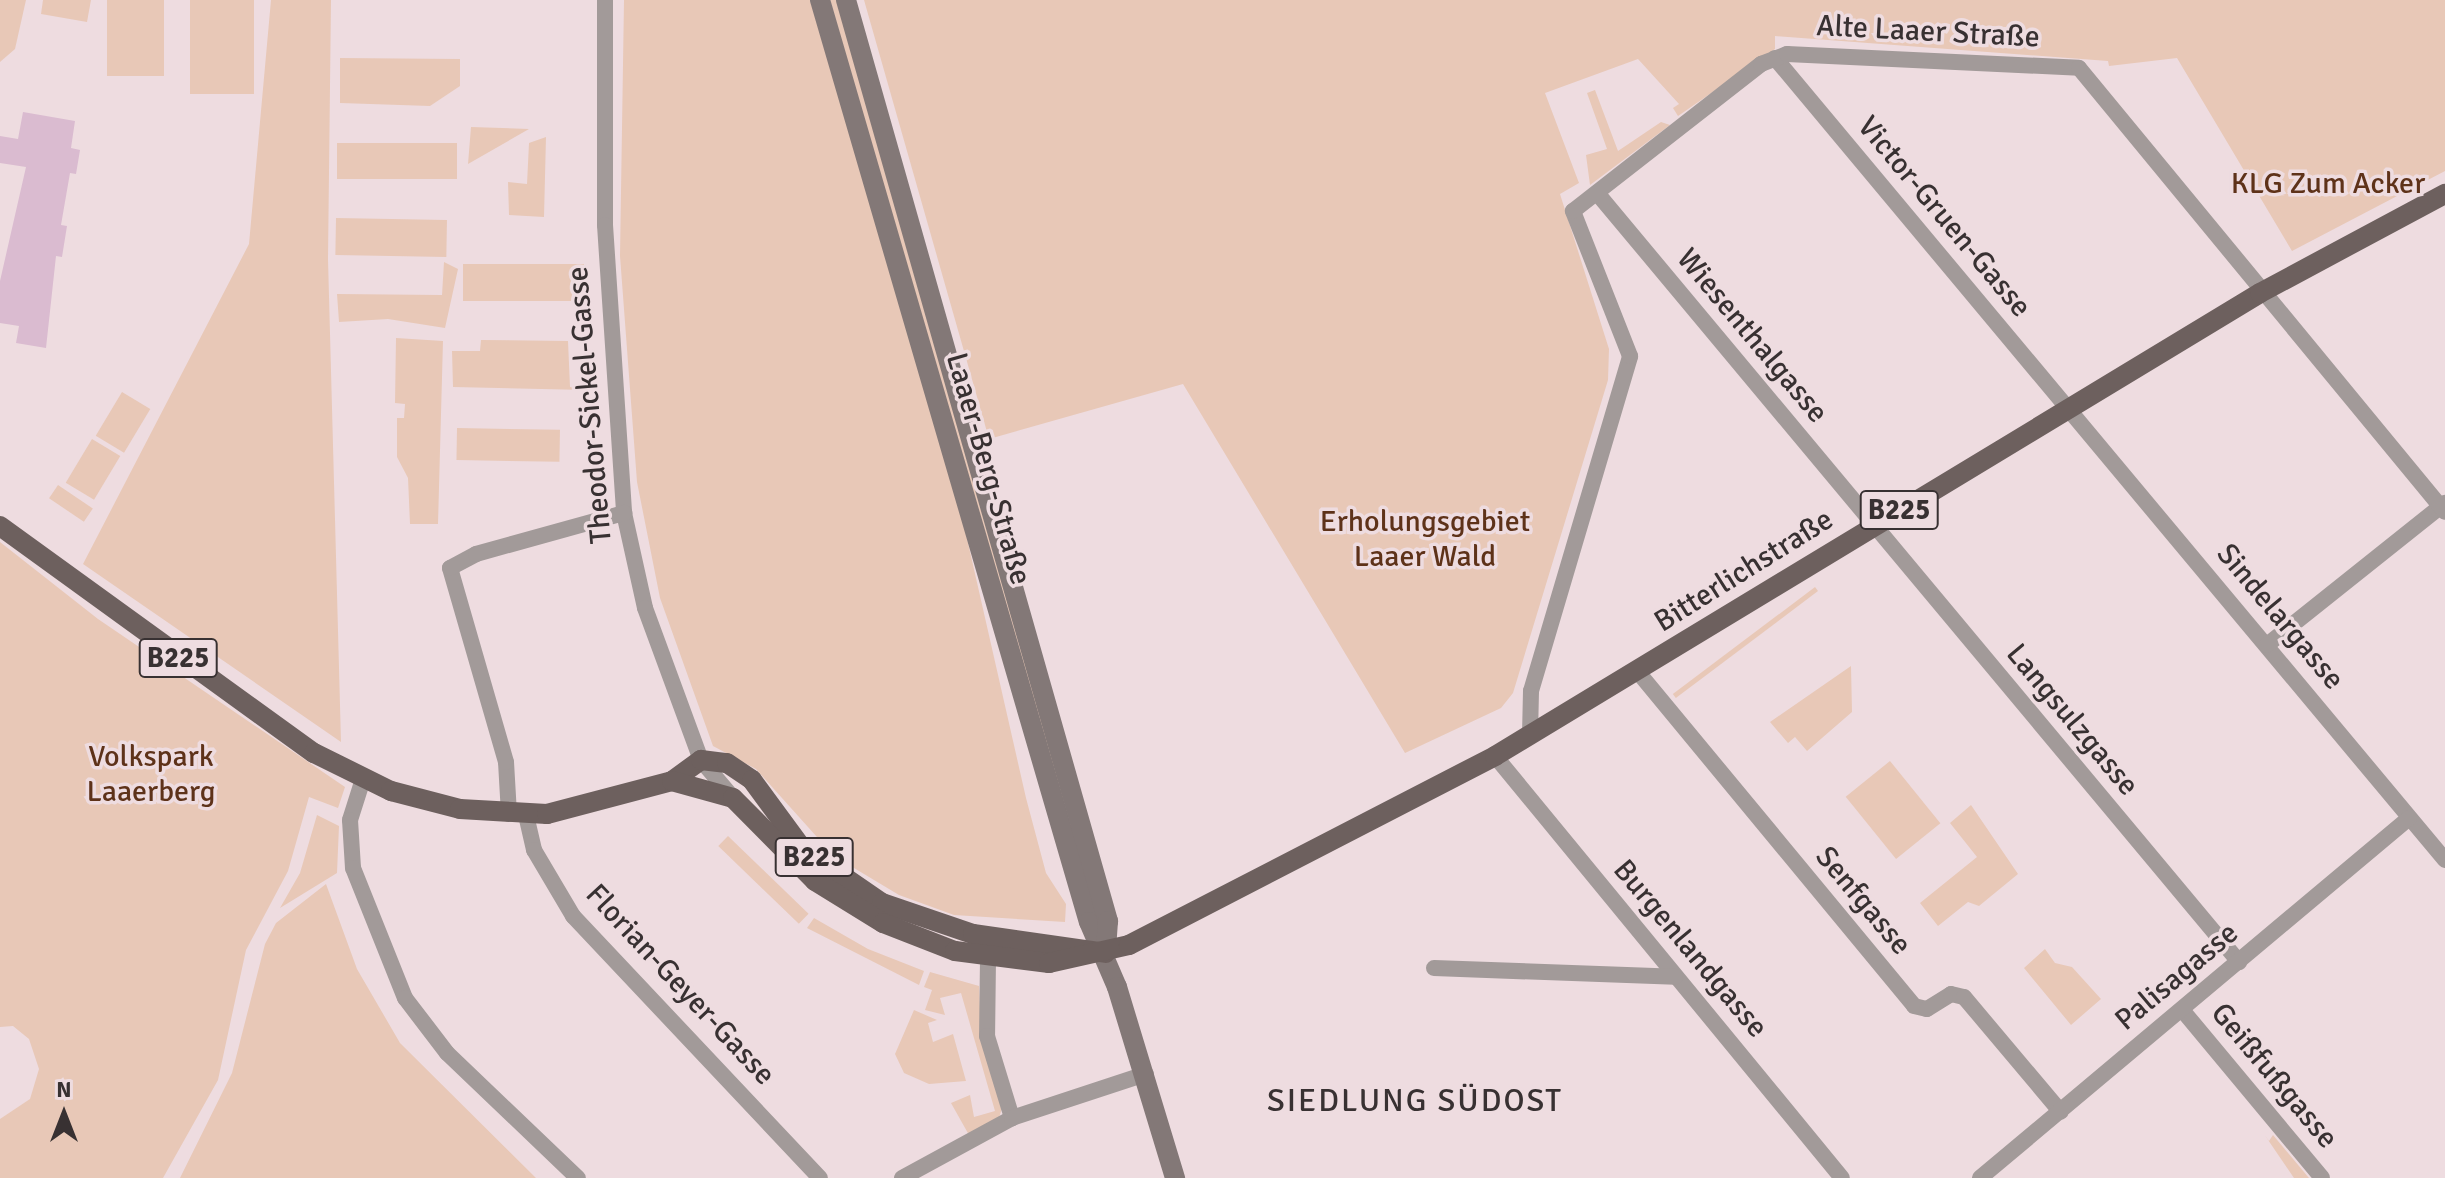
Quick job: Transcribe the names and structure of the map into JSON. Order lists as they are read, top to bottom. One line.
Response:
{"streets":{"main road":["Laaer-Berg-Straße","B225","Bitterlichstraße"],"street":["Alte Laaer Straße","Victor-Gruen-Gasse","Wiesenthalgasse","Theodor-Sickel-Gasse","Sindelargasse","Langsulzgasse","Senfgasse","Burgenlandgasse","Palisagasse","Florian-Geyer-Gasse","Geißfußgasse"]},"crossings":[["Alte Laaer Straße","Victor-Gruen-Gasse"],["Alte Laaer Straße","Bitterlichstraße"],["Victor-Gruen-Gasse","Bitterlichstraße"],["Victor-Gruen-Gasse","Sindelargasse"],["Wiesenthalgasse","Bitterlichstraße"],["Wiesenthalgasse","Langsulzgasse"],["Theodor-Sickel-Gasse","B225"],["Theodor-Sickel-Gasse","Florian-Geyer-Gasse"],["Laaer-Berg-Straße","B225"],["Laaer-Berg-Straße","Bitterlichstraße"],["B225","Bitterlichstraße"],["B225","Florian-Geyer-Gasse"],["Bitterlichstraße","Sindelargasse"],["Bitterlichstraße","Langsulzgasse"],["Bitterlichstraße","Senfgasse"],["Bitterlichstraße","Burgenlandgasse"],["Sindelargasse","Palisagasse"],["Langsulzgasse","Palisagasse"],["Senfgasse","Palisagasse"],["Palisagasse","Geißfußgasse"]],"districts":["SIEDLUNG SÜDOST"],"parks":["KLG Zum Acker","Erholungsgebiet Laaer Wald","Volkspark Laaerberg"],"north":"top"}
